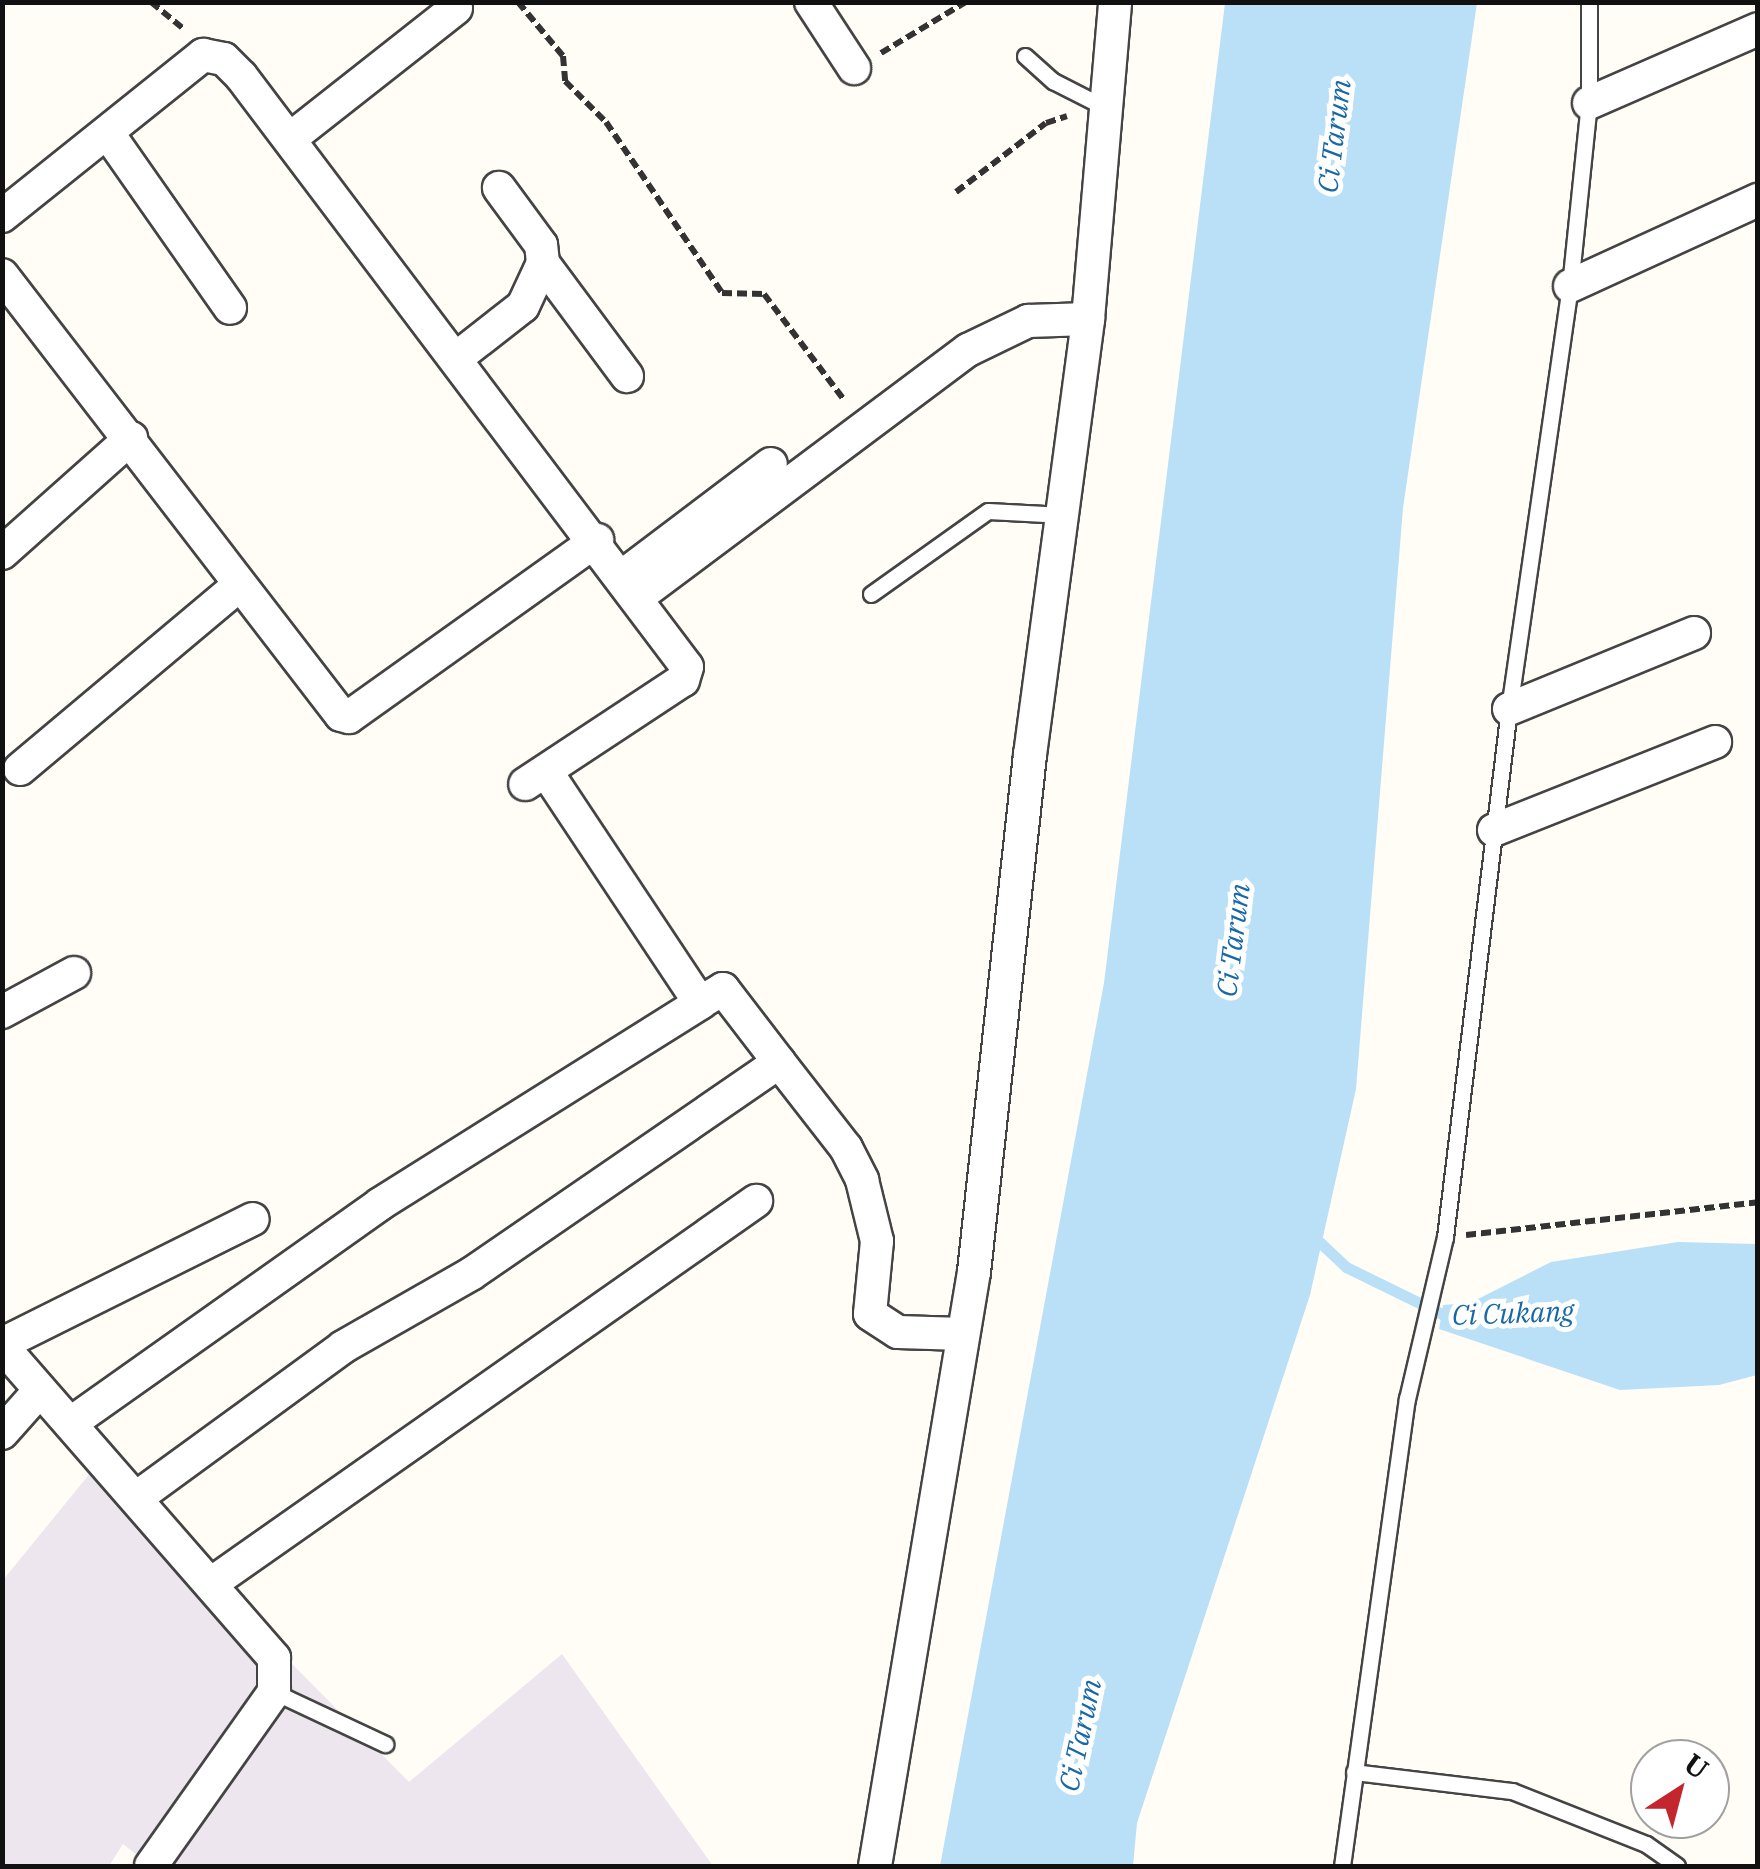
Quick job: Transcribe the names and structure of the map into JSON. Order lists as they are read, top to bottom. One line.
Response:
{"water":["Ci Tarum","Ci Cukang"],"north":"top right"}
